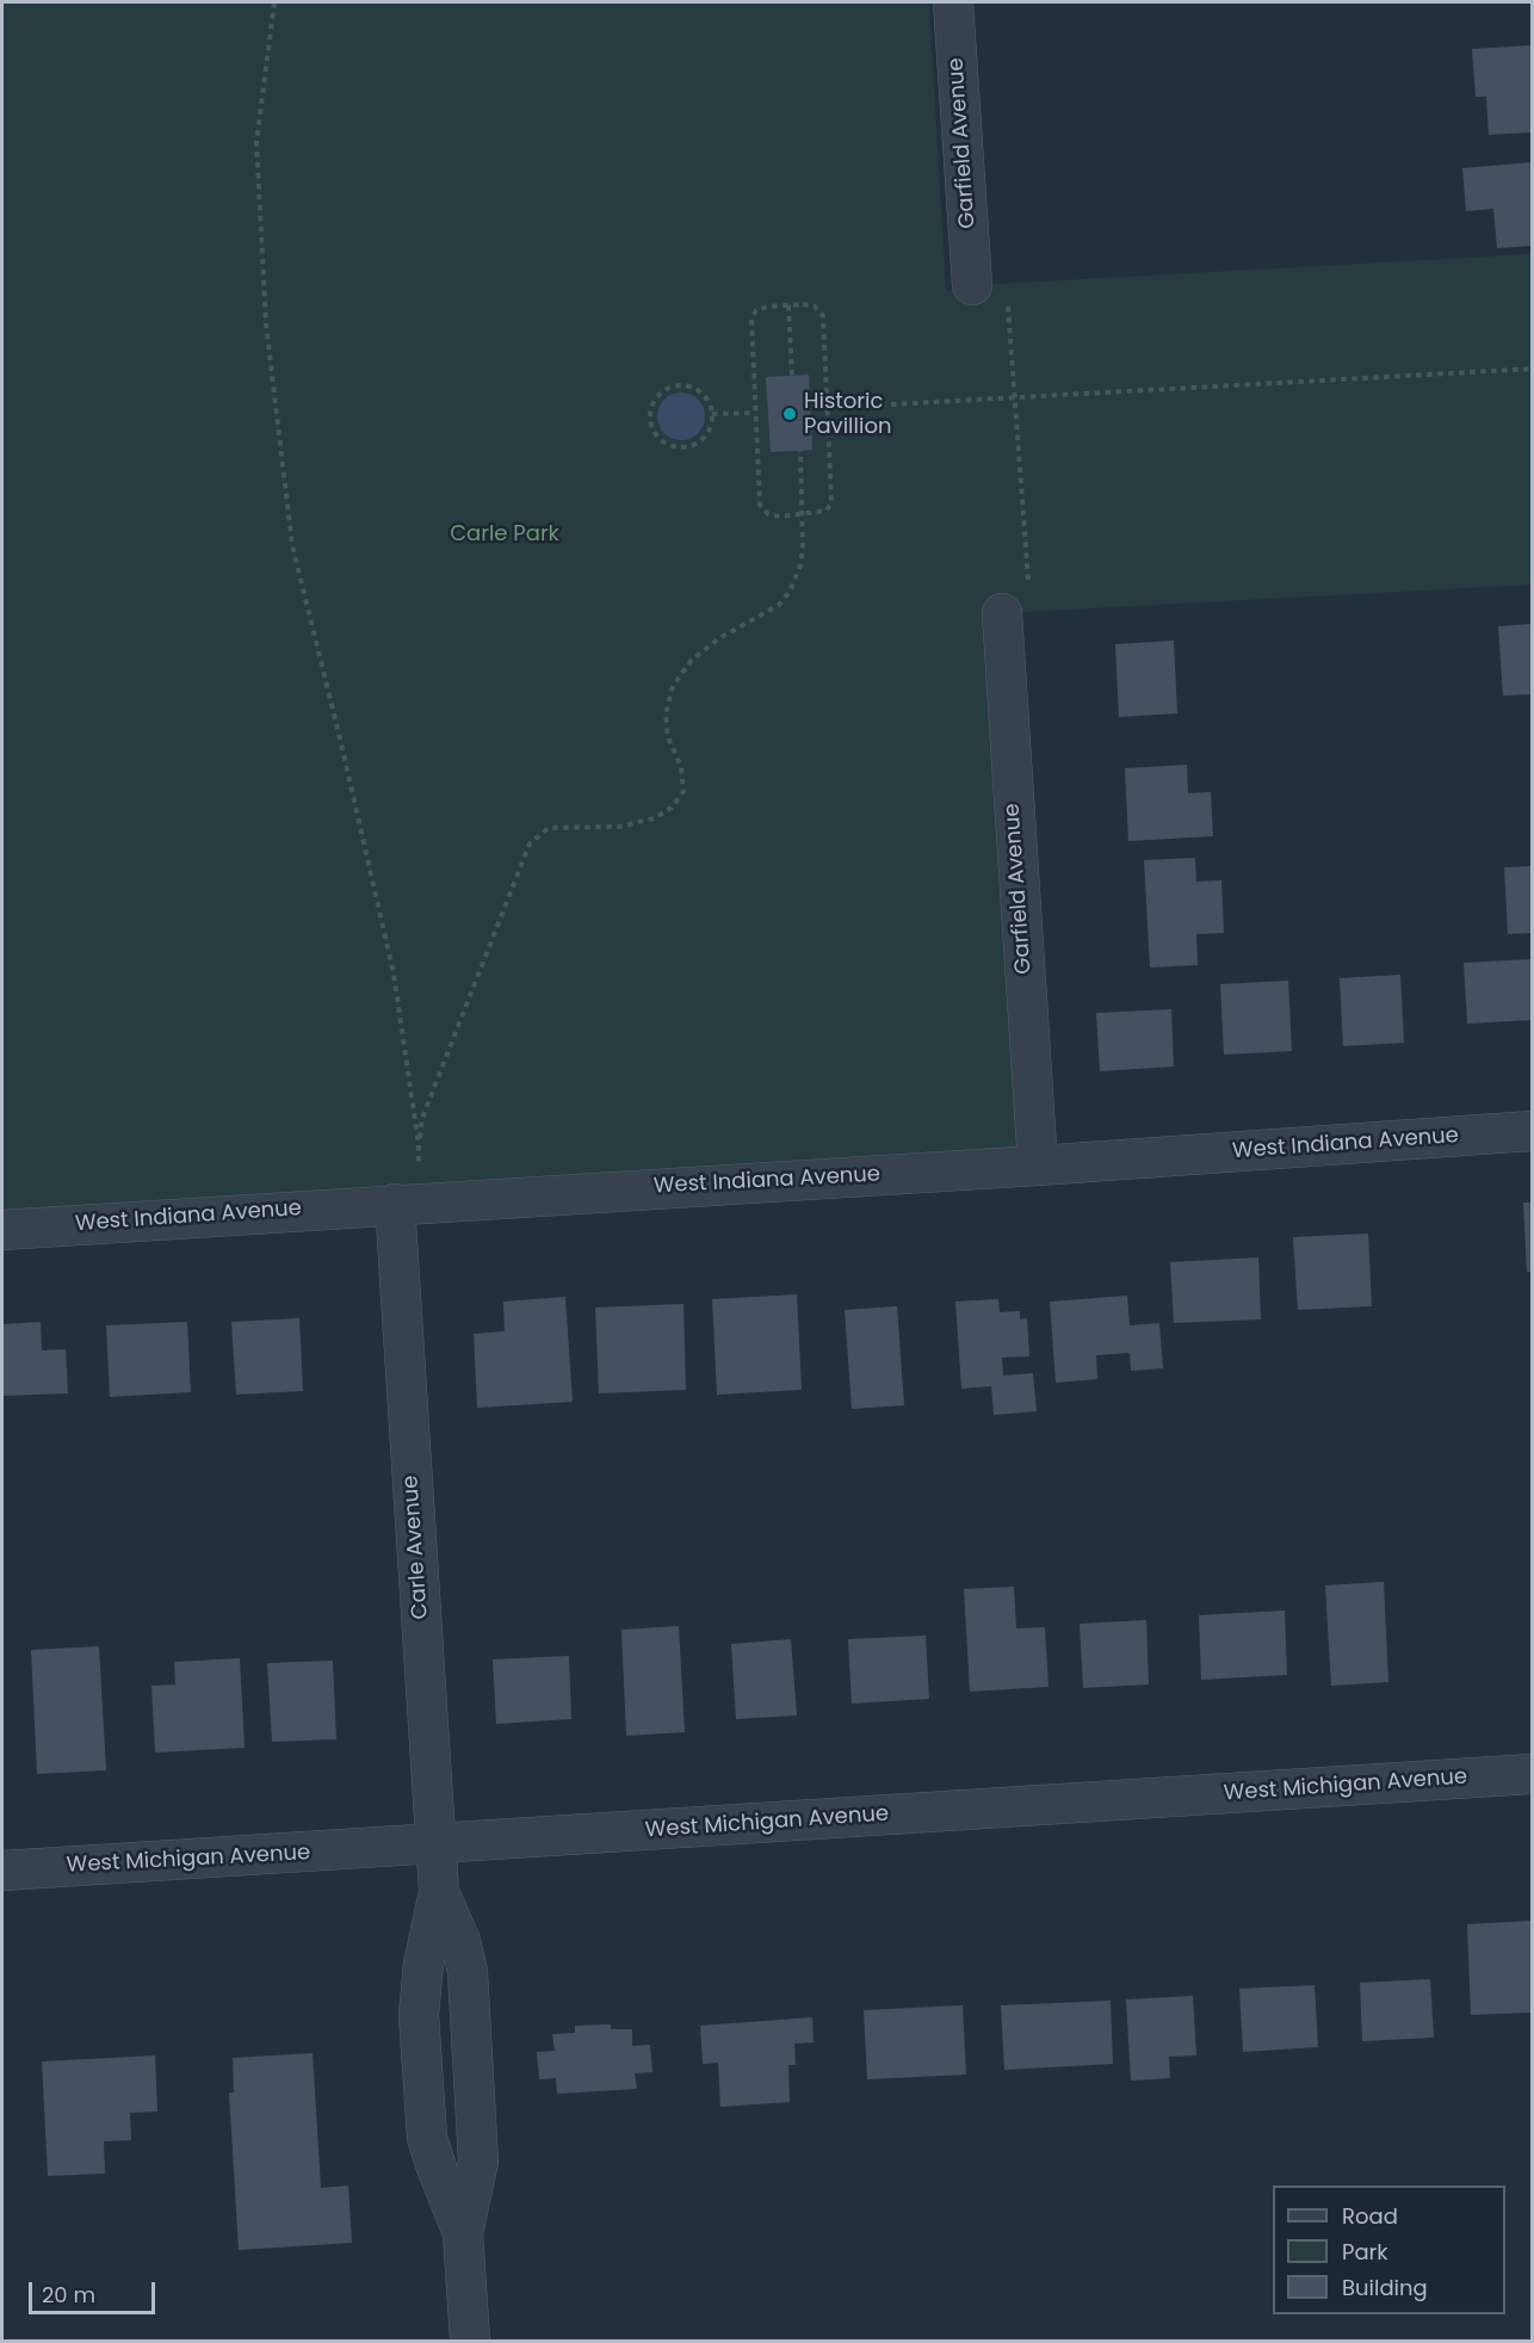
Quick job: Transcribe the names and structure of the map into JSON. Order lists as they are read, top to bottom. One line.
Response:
{"streets":{"street":["Garfield Avenue","West Indiana Avenue","Carle Avenue","West Michigan Avenue"]},"crossings":[["Garfield Avenue","West Indiana Avenue"],["West Indiana Avenue","Carle Avenue"],["Carle Avenue","West Michigan Avenue"]],"parks":["Carle Park"],"places":["Historic Pavillion"],"legend":["Road","Park","Building"],"scale_bar":"20 m"}
